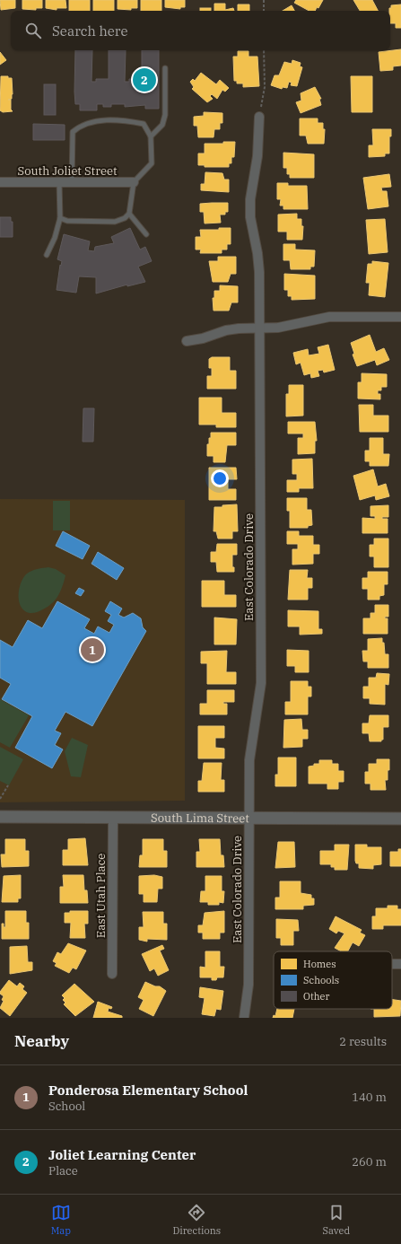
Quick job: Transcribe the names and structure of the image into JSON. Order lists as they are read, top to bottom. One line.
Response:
{"streets":{"street":["South Joliet Street","East Colorado Drive","South Lima Street","East Utah Place"]},"crossings":[["East Colorado Drive","South Lima Street"],["South Lima Street","East Utah Place"]],"legend":["Homes","Schools","Other"],"page":{"search":"Search here","pins":["2","1"],"heading":["Nearby","2 results"],"list":[{"mark":"1","name":"Ponderosa Elementary School","note":"School","value":"140 m"},{"mark":"2","name":"Joliet Learning Center","note":"Place","value":"260 m"}],"nav":["Map","Directions","Saved"]}}
